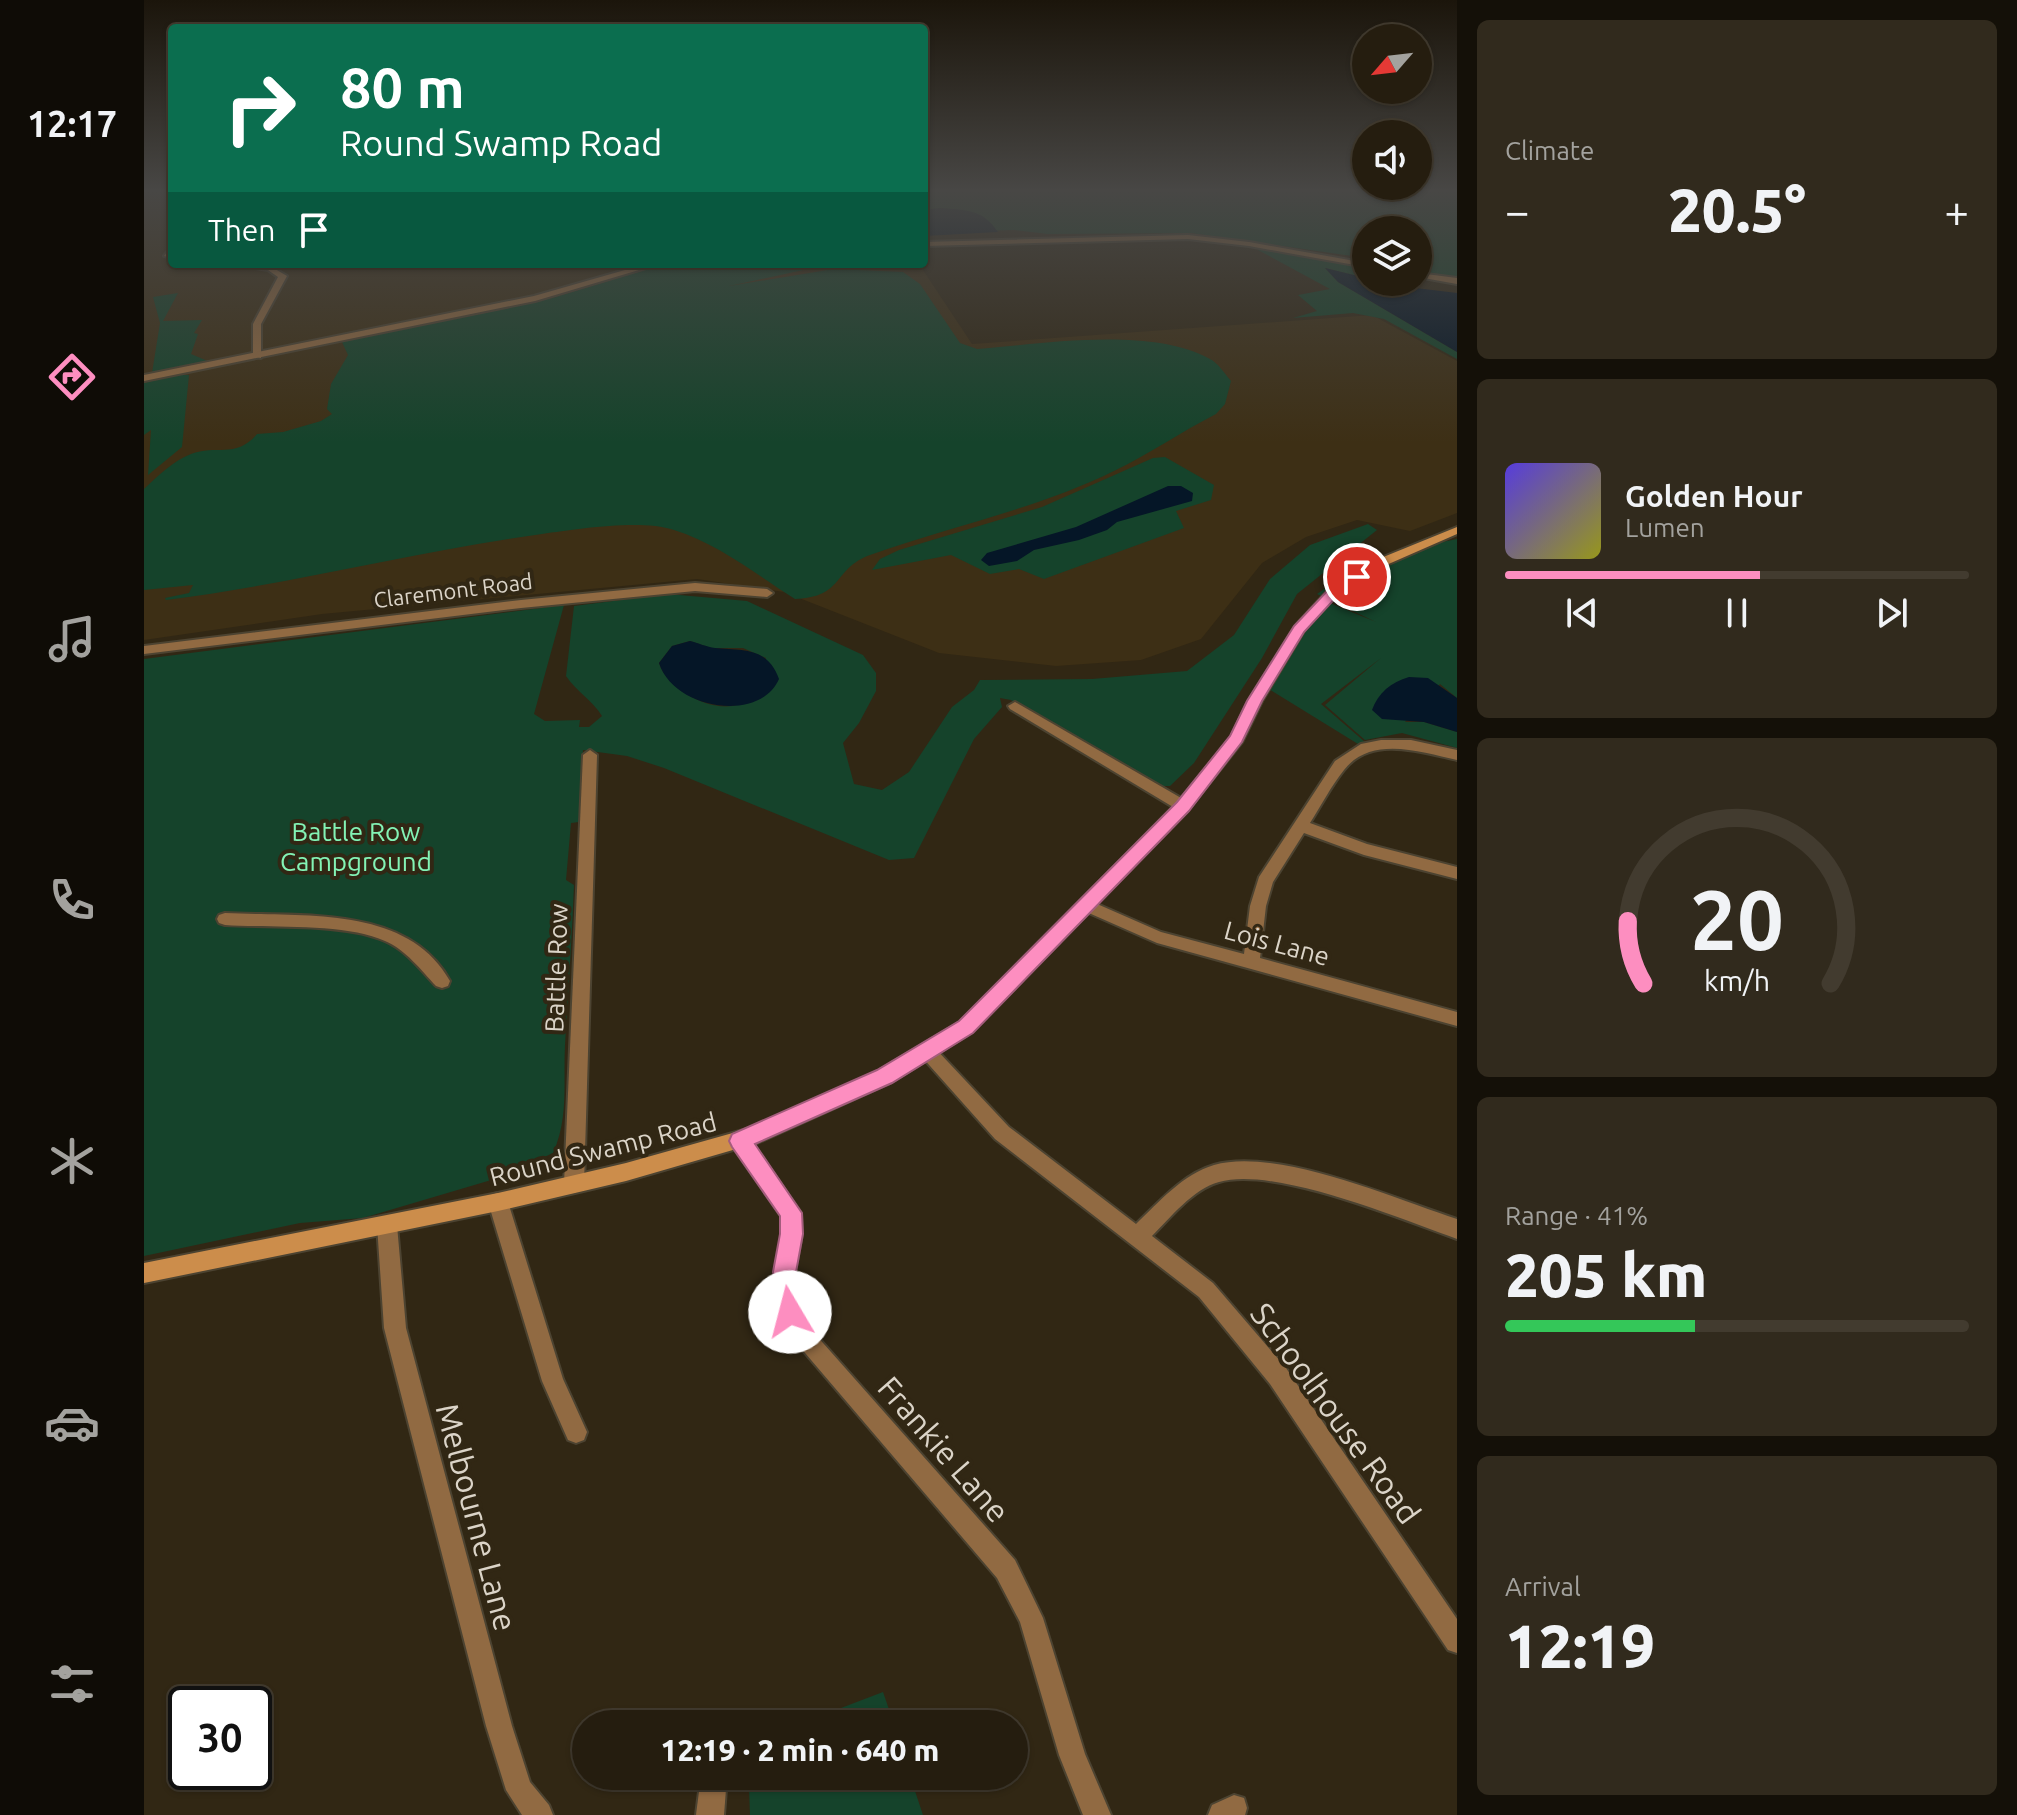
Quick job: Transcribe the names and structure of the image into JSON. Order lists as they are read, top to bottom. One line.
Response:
{"streets":{"main road":["Round Swamp Road"],"street":["Claremont Road","Lois Lane","Battle Row","Schoolhouse Road","Frankie Lane","Melbourne Lane"]},"crossings":[["Lois Lane","Round Swamp Road"],["Battle Row","Round Swamp Road"],["Round Swamp Road","Schoolhouse Road"],["Round Swamp Road","Frankie Lane"],["Round Swamp Road","Melbourne Lane"]],"parks":["Battle Row Campground"],"north":"bottom left","page":{"tabs":"12:17","tile":["Climate",["Range · 41%","205 km"],["Arrival","12:19"]],"turn":["80 m","Round Swamp Road"],"heat":["−","20.5°","+"],"then":"Then","song":["Golden Hour","Lumen"],"limit":"30","trip":"12:19 · 2 min · 640 m","gauge":["20","km/h"]}}
